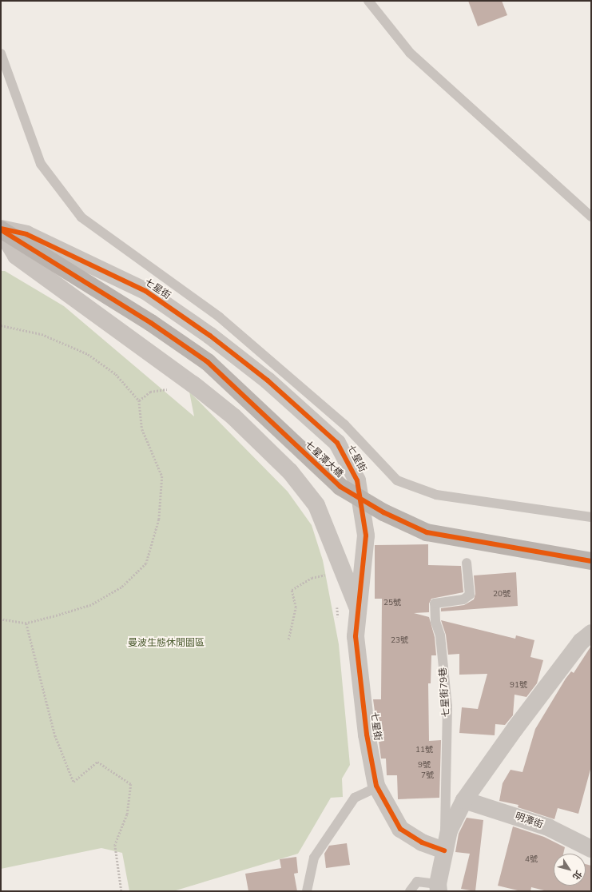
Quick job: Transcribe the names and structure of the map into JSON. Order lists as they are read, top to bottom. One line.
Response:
{"streets":{"main road":["七星潭大橋"],"street":["七星街","明潭街"],"lane":["七星街79巷"]},"crossings":[["七星街","七星潭大橋"],["七星街","七星街79巷"]],"parks":["曼波生態休閒園區"],"house_numbers":["20號","25號","23號","91號","11號","9號","7號","4號"],"north":"bottom right"}
